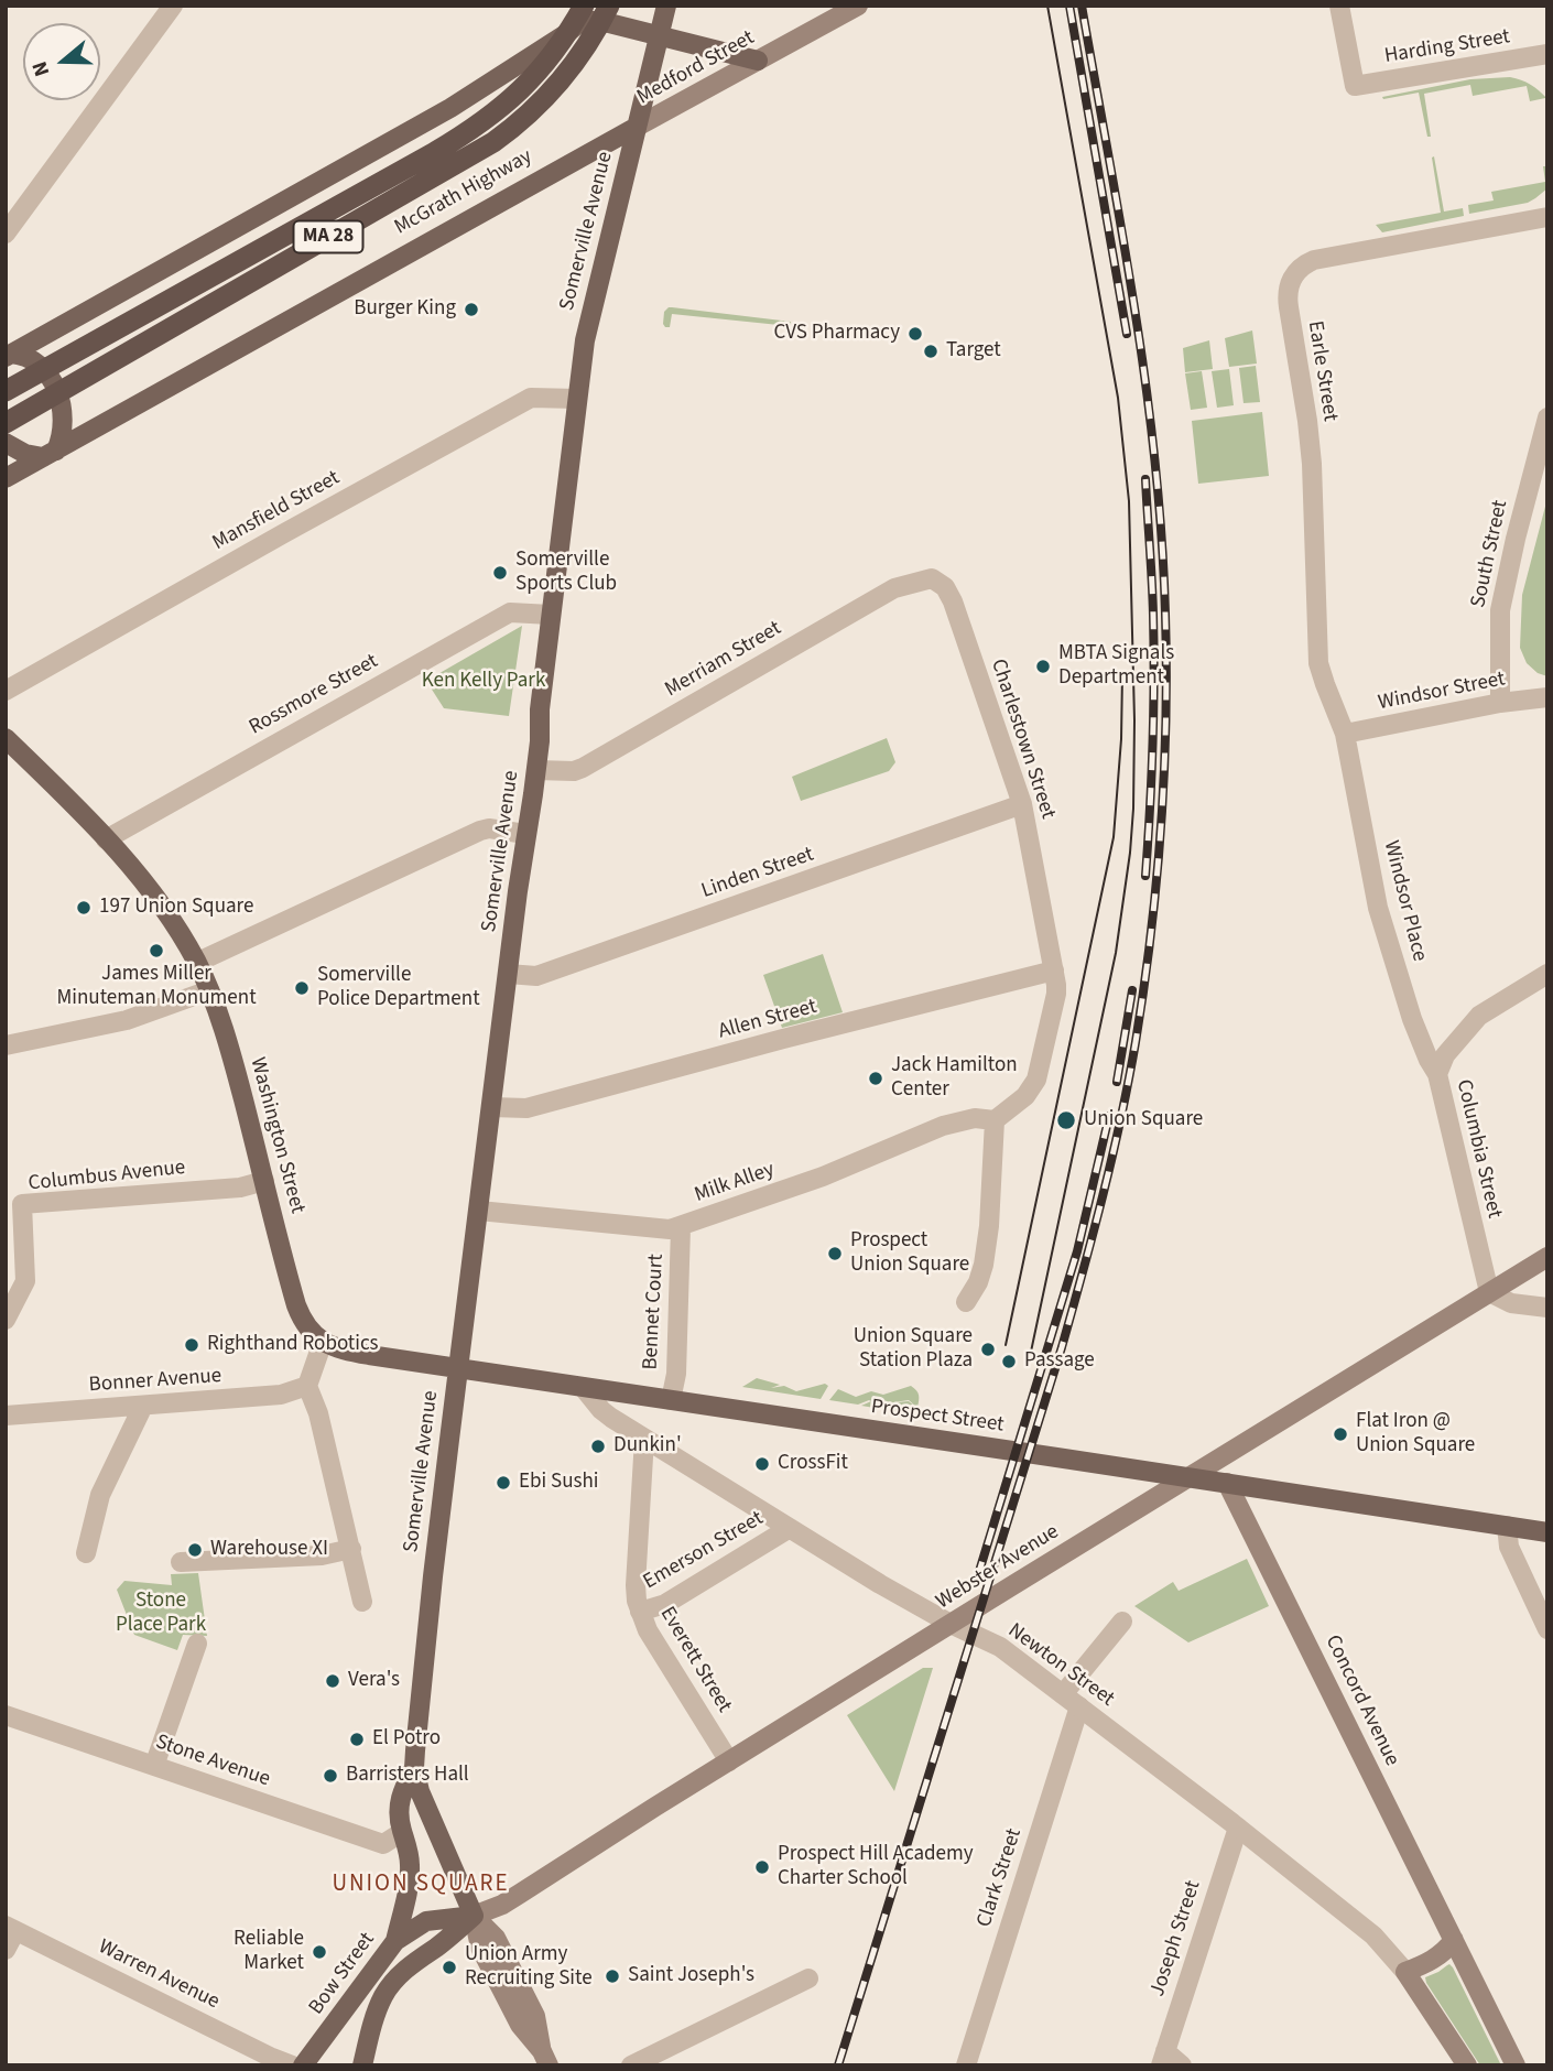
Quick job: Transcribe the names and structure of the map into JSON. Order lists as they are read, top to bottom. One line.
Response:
{"streets":{"highway":["McGrath Highway","MA 28"],"main road":["Medford Street","Somerville Avenue","Washington Street","Prospect Street","Webster Avenue","Concord Avenue","Bow Street"],"street":["Harding Street","Earle Street","Mansfield Street","South Street","Merriam Street","Windsor Street","Rossmore Street","Charlestown Street","Linden Street","Windsor Place","Allen Street","Columbia Street","Columbus Avenue","Milk Alley","Bennet Court","Bonner Avenue","Emerson Street","Everett Street","Newton Street","Stone Avenue","Clark Street","Joseph Street","Warren Avenue"]},"crossings":[["Medford Street","McGrath Highway"],["Medford Street","Somerville Avenue"],["McGrath Highway","Somerville Avenue"],["Somerville Avenue","Mansfield Street"],["Somerville Avenue","Merriam Street"],["Somerville Avenue","Rossmore Street"],["Somerville Avenue","Linden Street"],["Somerville Avenue","Allen Street"],["Somerville Avenue","Milk Alley"],["Somerville Avenue","Prospect Street"],["Earle Street","Windsor Street"],["Earle Street","Windsor Place"],["South Street","Windsor Street"],["Merriam Street","Charlestown Street"],["Windsor Street","Windsor Place"],["Rossmore Street","Washington Street"],["Charlestown Street","Linden Street"],["Charlestown Street","Allen Street"],["Charlestown Street","Milk Alley"],["Windsor Place","Columbia Street"],["Washington Street","Columbus Avenue"],["Washington Street","Prospect Street"],["Columbia Street","Webster Avenue"],["Milk Alley","Bennet Court"],["Bennet Court","Prospect Street"],["Prospect Street","Webster Avenue"],["Prospect Street","Newton Street"],["Prospect Street","Concord Avenue"],["Emerson Street","Everett Street"],["Emerson Street","Newton Street"],["Webster Avenue","Everett Street"],["Webster Avenue","Newton Street"],["Webster Avenue","Bow Street"],["Everett Street","Newton Street"],["Newton Street","Clark Street"],["Newton Street","Joseph Street"]],"districts":["UNION SQUARE"],"parks":["Ken Kelly Park","Stone Place Park"],"places":["Burger King","CVS Pharmacy","Target","Somerville Sports Club","MBTA Signals Department","197 Union Square","James Miller Minuteman Monument","Somerville Police Department","Jack Hamilton Center","Union Square","Prospect Union Square","Righthand Robotics","Union Square Station Plaza","Passage","Flat Iron @ Union Square","Dunkin'","CrossFit","Ebi Sushi","Warehouse XI","Vera's","El Potro","Barristers Hall","Prospect Hill Academy Charter School","Reliable Market","Union Army Recruiting Site","Saint Joseph's"],"north":"left"}
